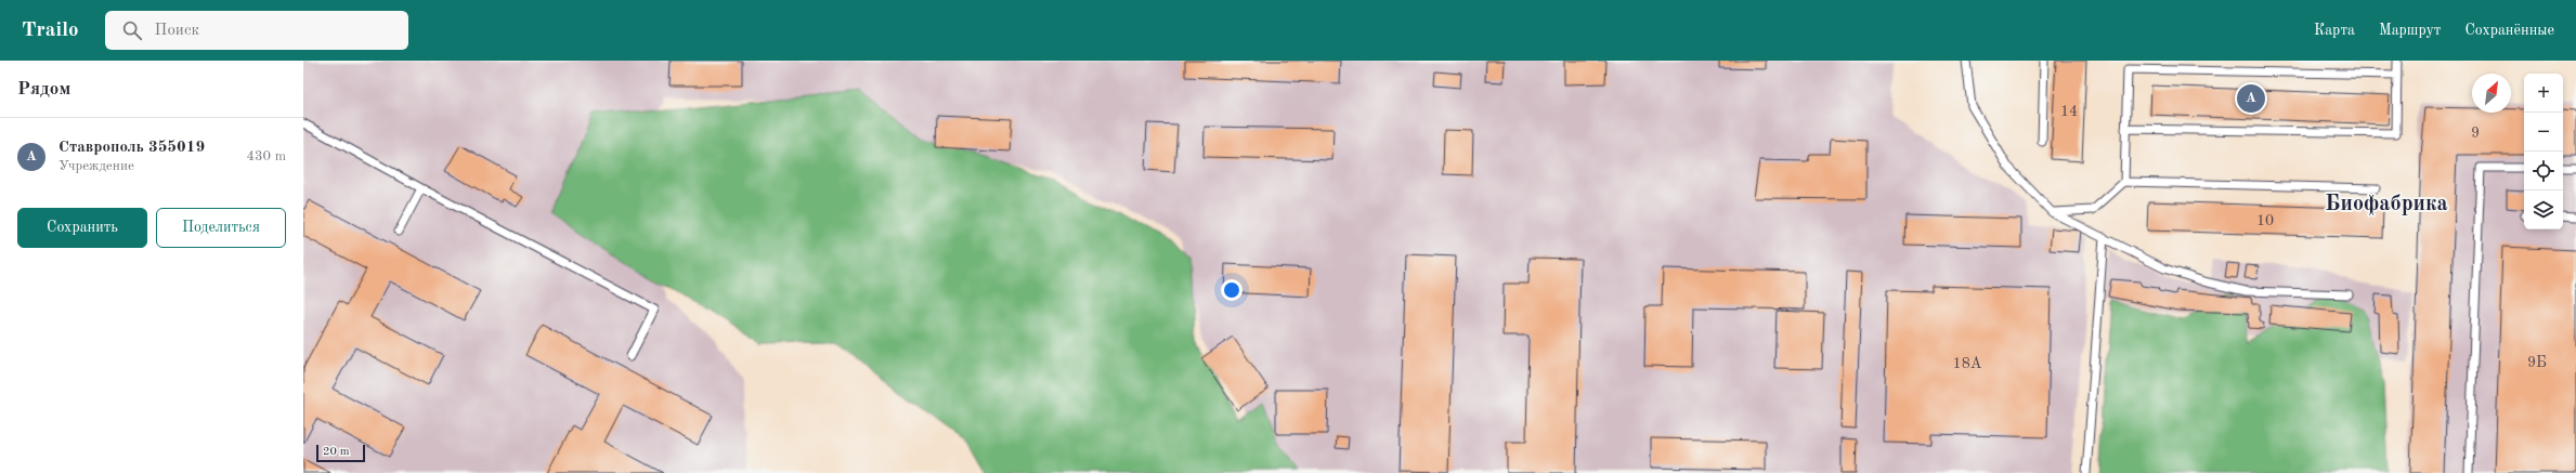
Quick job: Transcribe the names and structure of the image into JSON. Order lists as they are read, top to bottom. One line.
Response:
{"districts":["Биофабрика"],"house_numbers":["14","9","10","9Б","18А"],"scale_bar":"20 m","north":"top right","page":{"header":"Trailo","search":"Поиск","nav":["Карта","Маршрут","Сохранённые"],"heading":"Рядом","map_buttons":["+","−"],"pins":"A","list":[{"mark":"A","name":"Ставрополь 355019","note":"Учреждение","value":"430 m"}],"buttons":["Сохранить","Поделиться"],"scale":"20 m"}}
